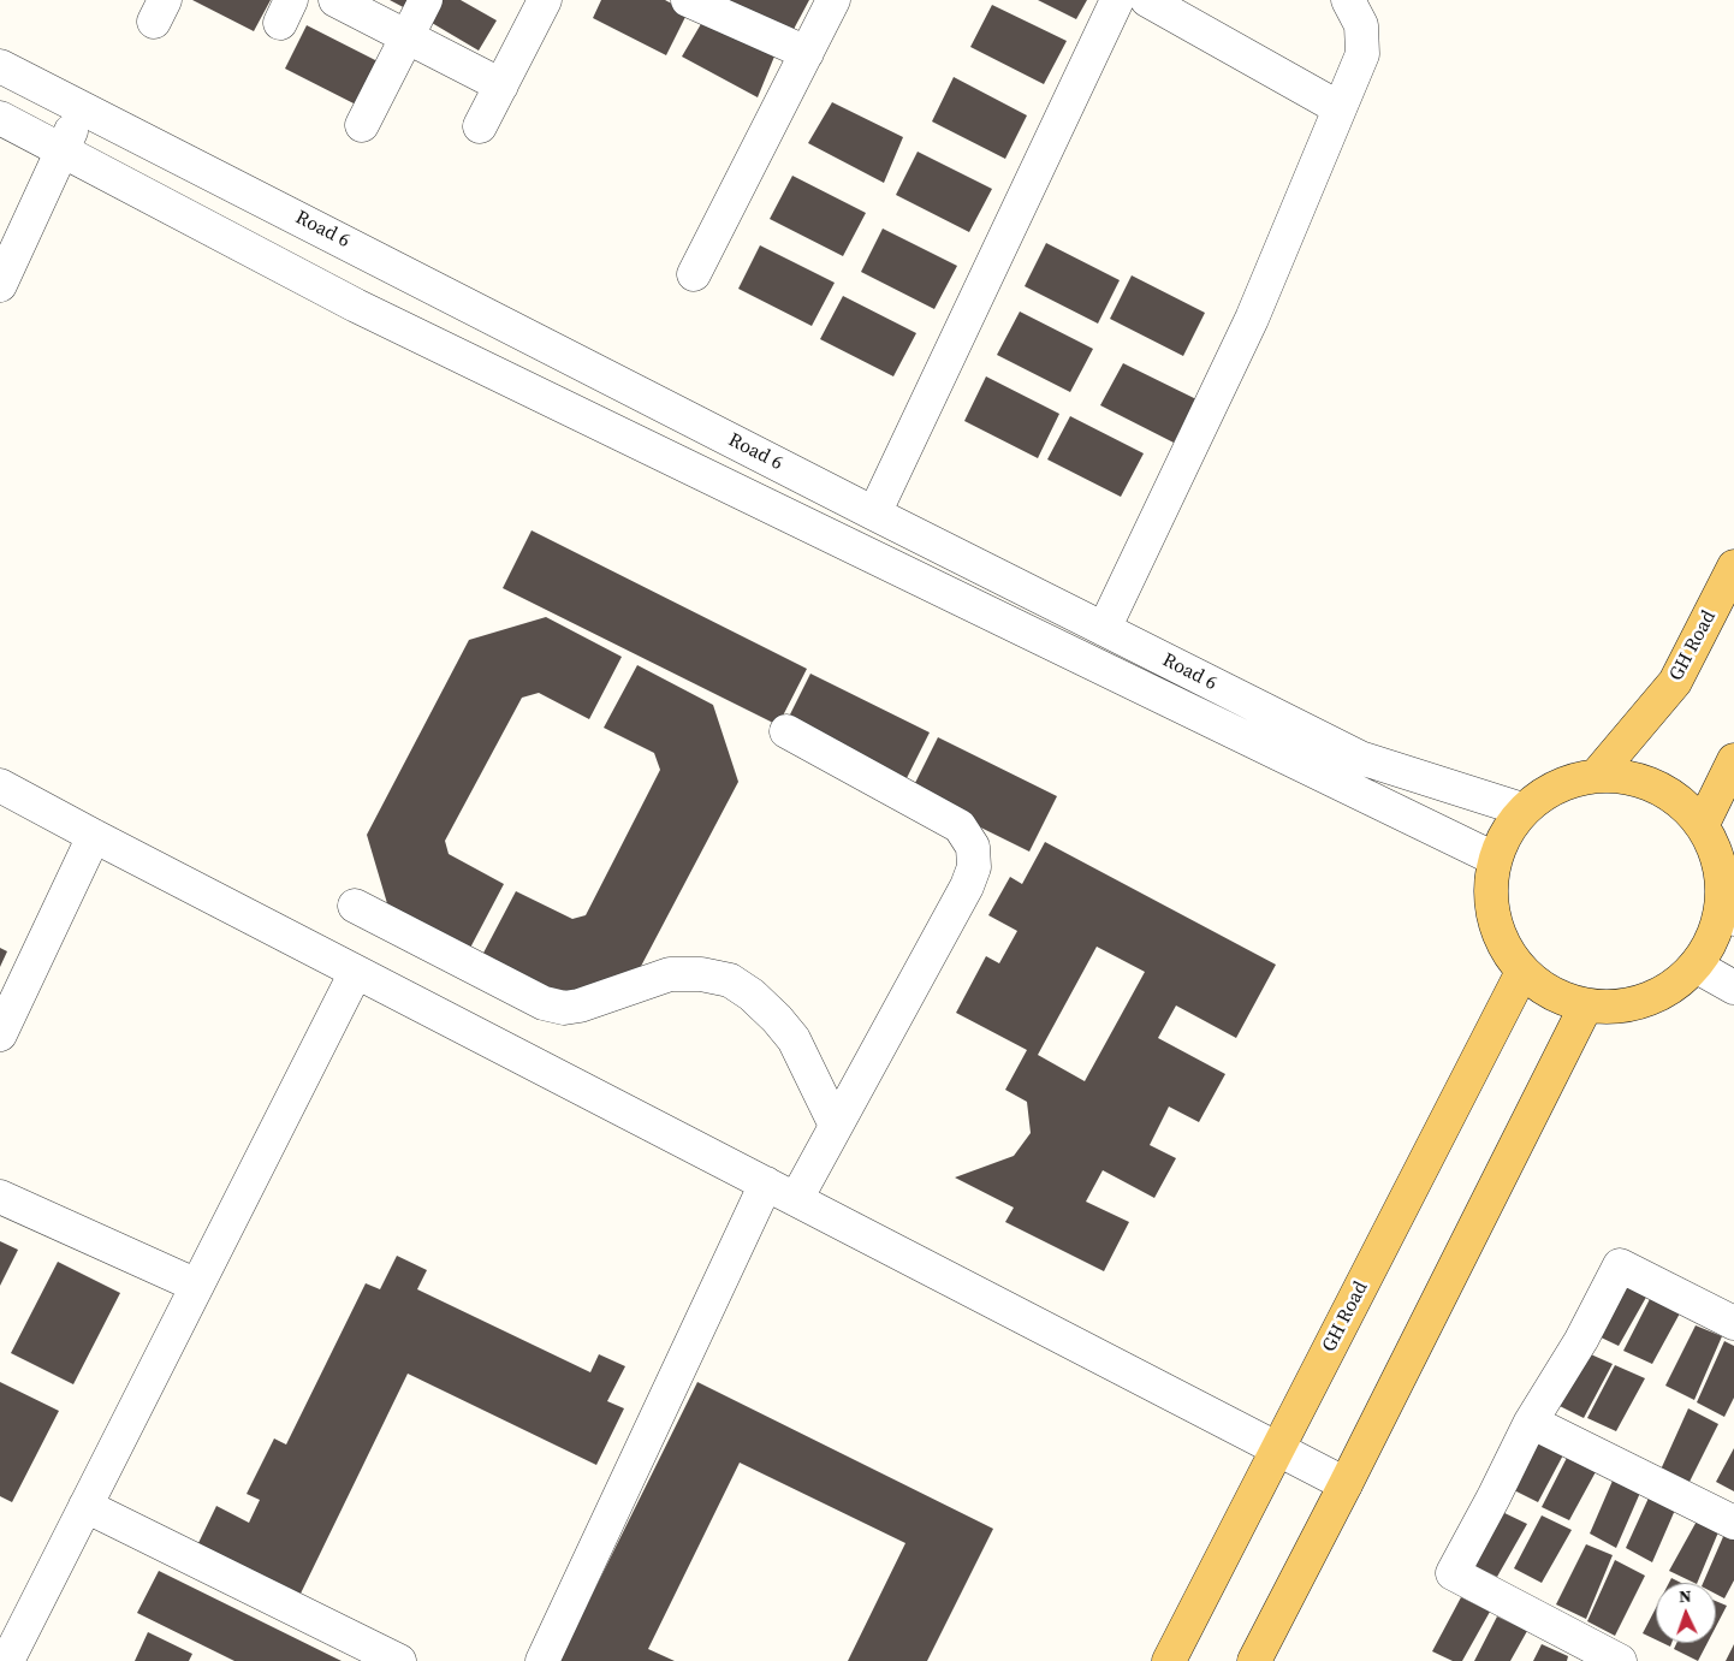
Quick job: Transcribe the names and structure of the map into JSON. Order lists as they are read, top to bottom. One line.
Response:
{"streets":{"main road":["GH Road"],"street":["Road 6"]},"north":"top"}
